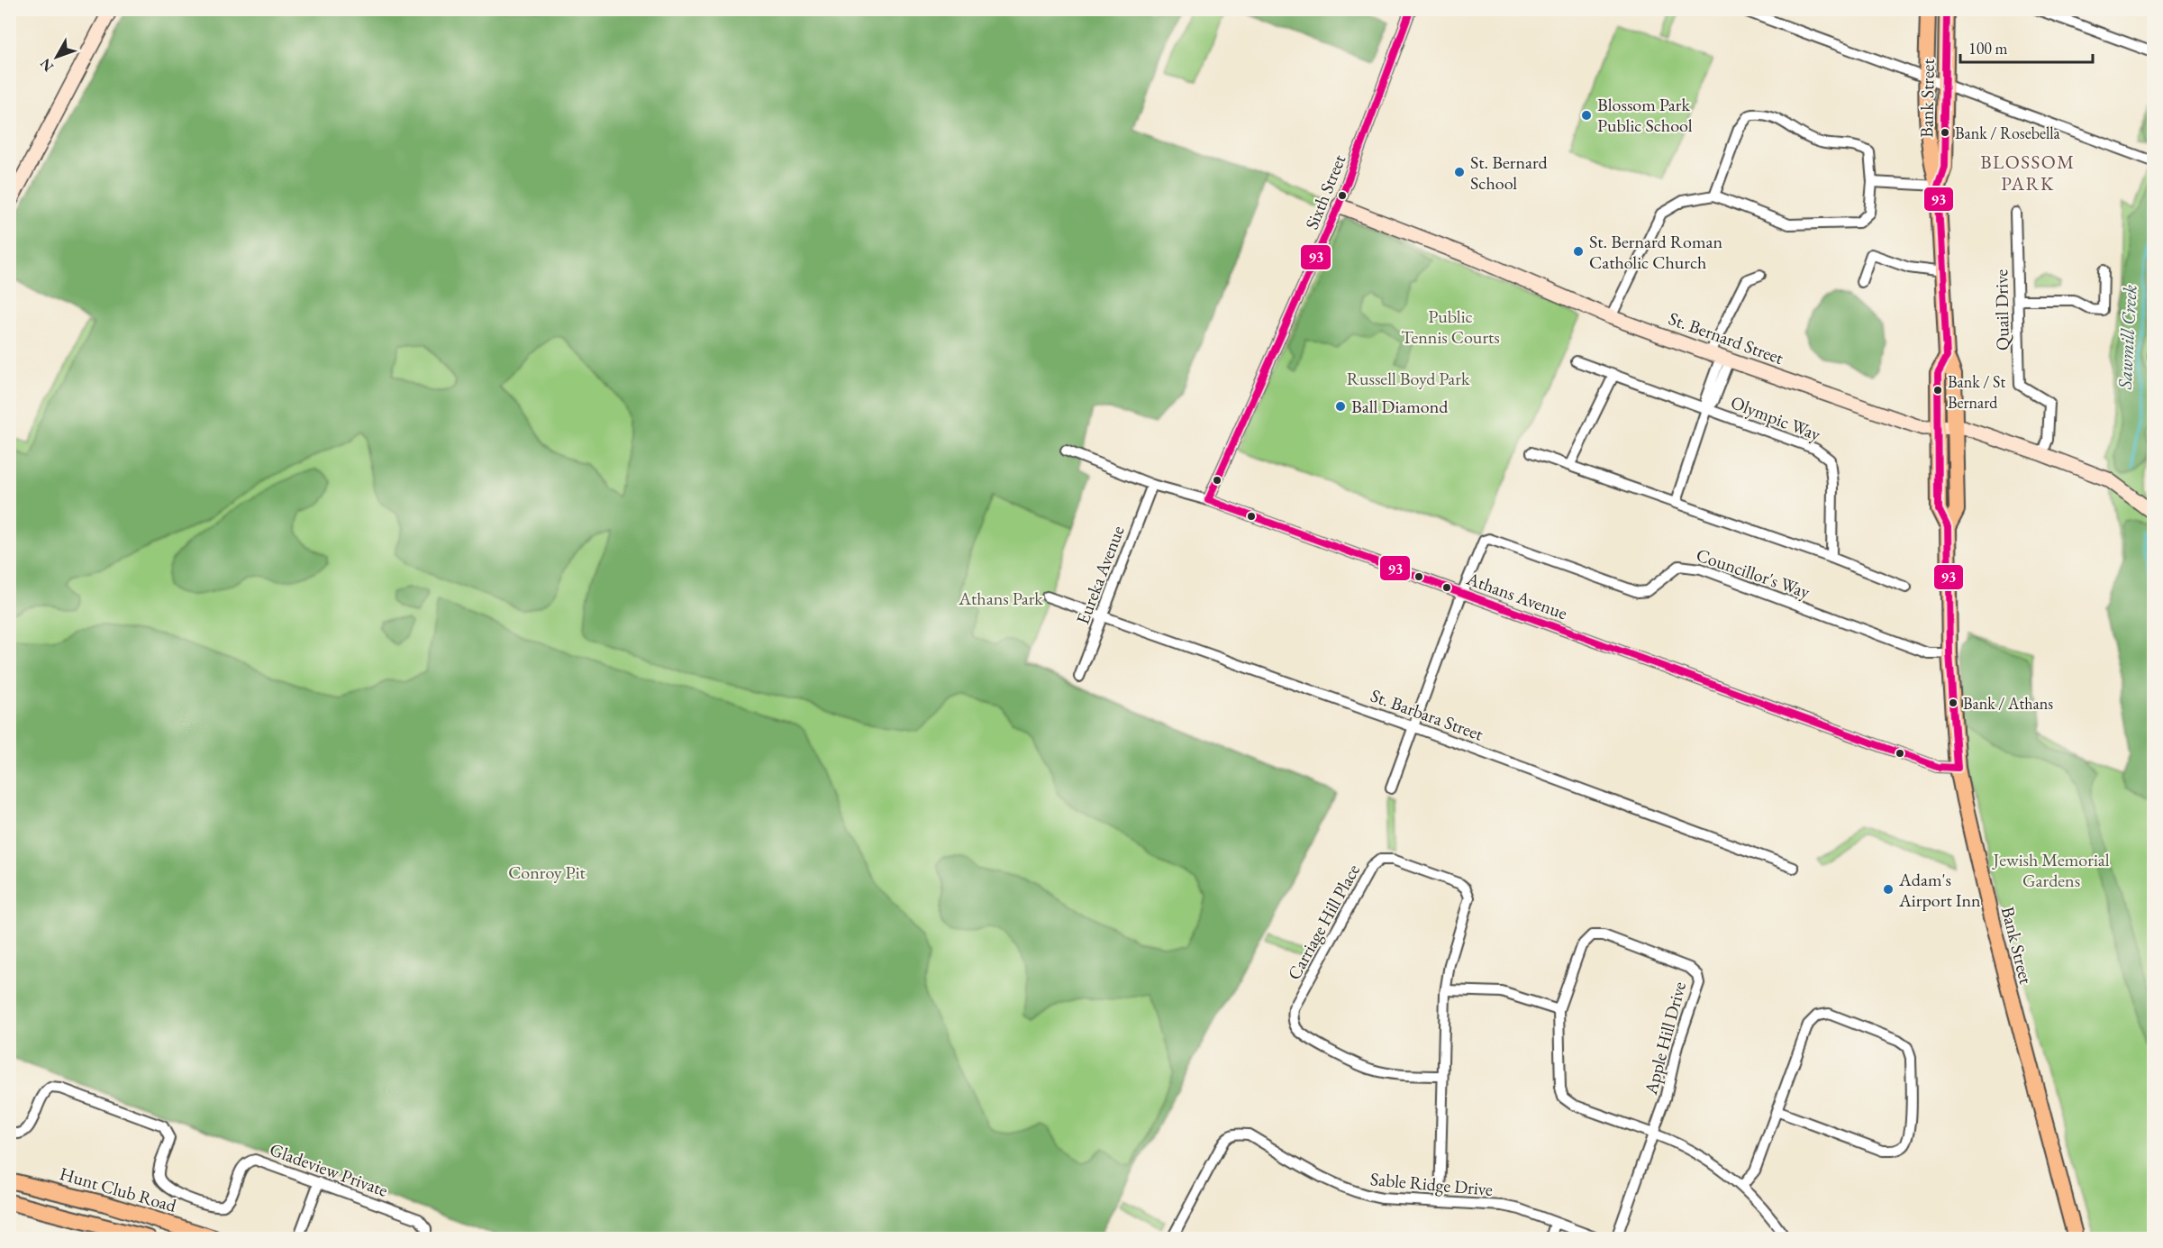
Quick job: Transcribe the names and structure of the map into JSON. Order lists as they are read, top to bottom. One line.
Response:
{"streets":{"main road":["Bank Street","Hunt Club Road"],"street":["Sixth Street","Quail Drive","St. Bernard Street","Olympic Way","Councillor's Way","Eureka Avenue","Athans Avenue","St. Barbara Street","Carriage Hill Place","Apple Hill Drive","Gladeview Private","Sable Ridge Drive"]},"crossings":[["Bank Street","St. Bernard Street"],["Bank Street","Councillor's Way"],["Bank Street","Athans Avenue"],["Sixth Street","St. Bernard Street"],["Sixth Street","Athans Avenue"],["Quail Drive","St. Bernard Street"],["St. Bernard Street","Olympic Way"],["Councillor's Way","Athans Avenue"],["Eureka Avenue","Athans Avenue"],["Eureka Avenue","St. Barbara Street"],["Carriage Hill Place","Sable Ridge Drive"]],"districts":["BLOSSOM PARK"],"water":["Sawmill Creek"],"parks":["Public Tennis Courts","Russell Boyd Park","Athans Park","Jewish Memorial Gardens","Conroy Pit"],"places":["Blossom Park Public School","Bank / Rosebella","St. Bernard School","St. Bernard Roman Catholic Church","Bank / St Bernard","Ball Diamond","Bank / Athans","Adam's Airport Inn"],"lines":["transit line 93"],"scale_bar":"100 m","north":"bottom left"}
